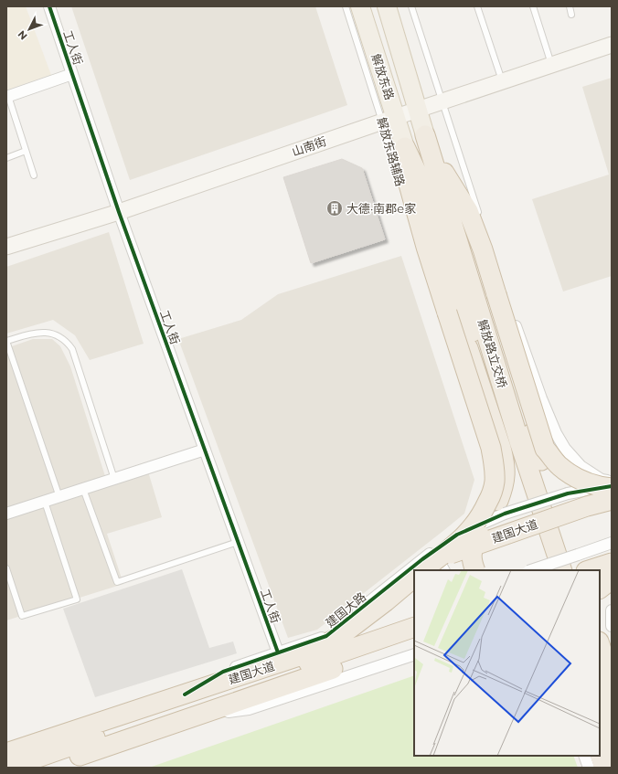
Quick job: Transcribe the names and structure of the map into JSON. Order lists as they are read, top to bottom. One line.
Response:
{"streets":{"highway":["解放路立交桥","建国大道"],"main road":["解放东路","山南街"],"street":["工人街"],"lane":["解放东路辅路"],"cycle path":["建国大路"]},"crossings":[["工人街","山南街"],["工人街","建国大道"],["解放东路","山南街"],["解放东路","解放东路辅路"],["解放东路","解放路立交桥"],["山南街","解放东路辅路"],["解放东路辅路","解放路立交桥"]],"places":{"building":["大德·南郡e家"]},"north":"bottom left"}
